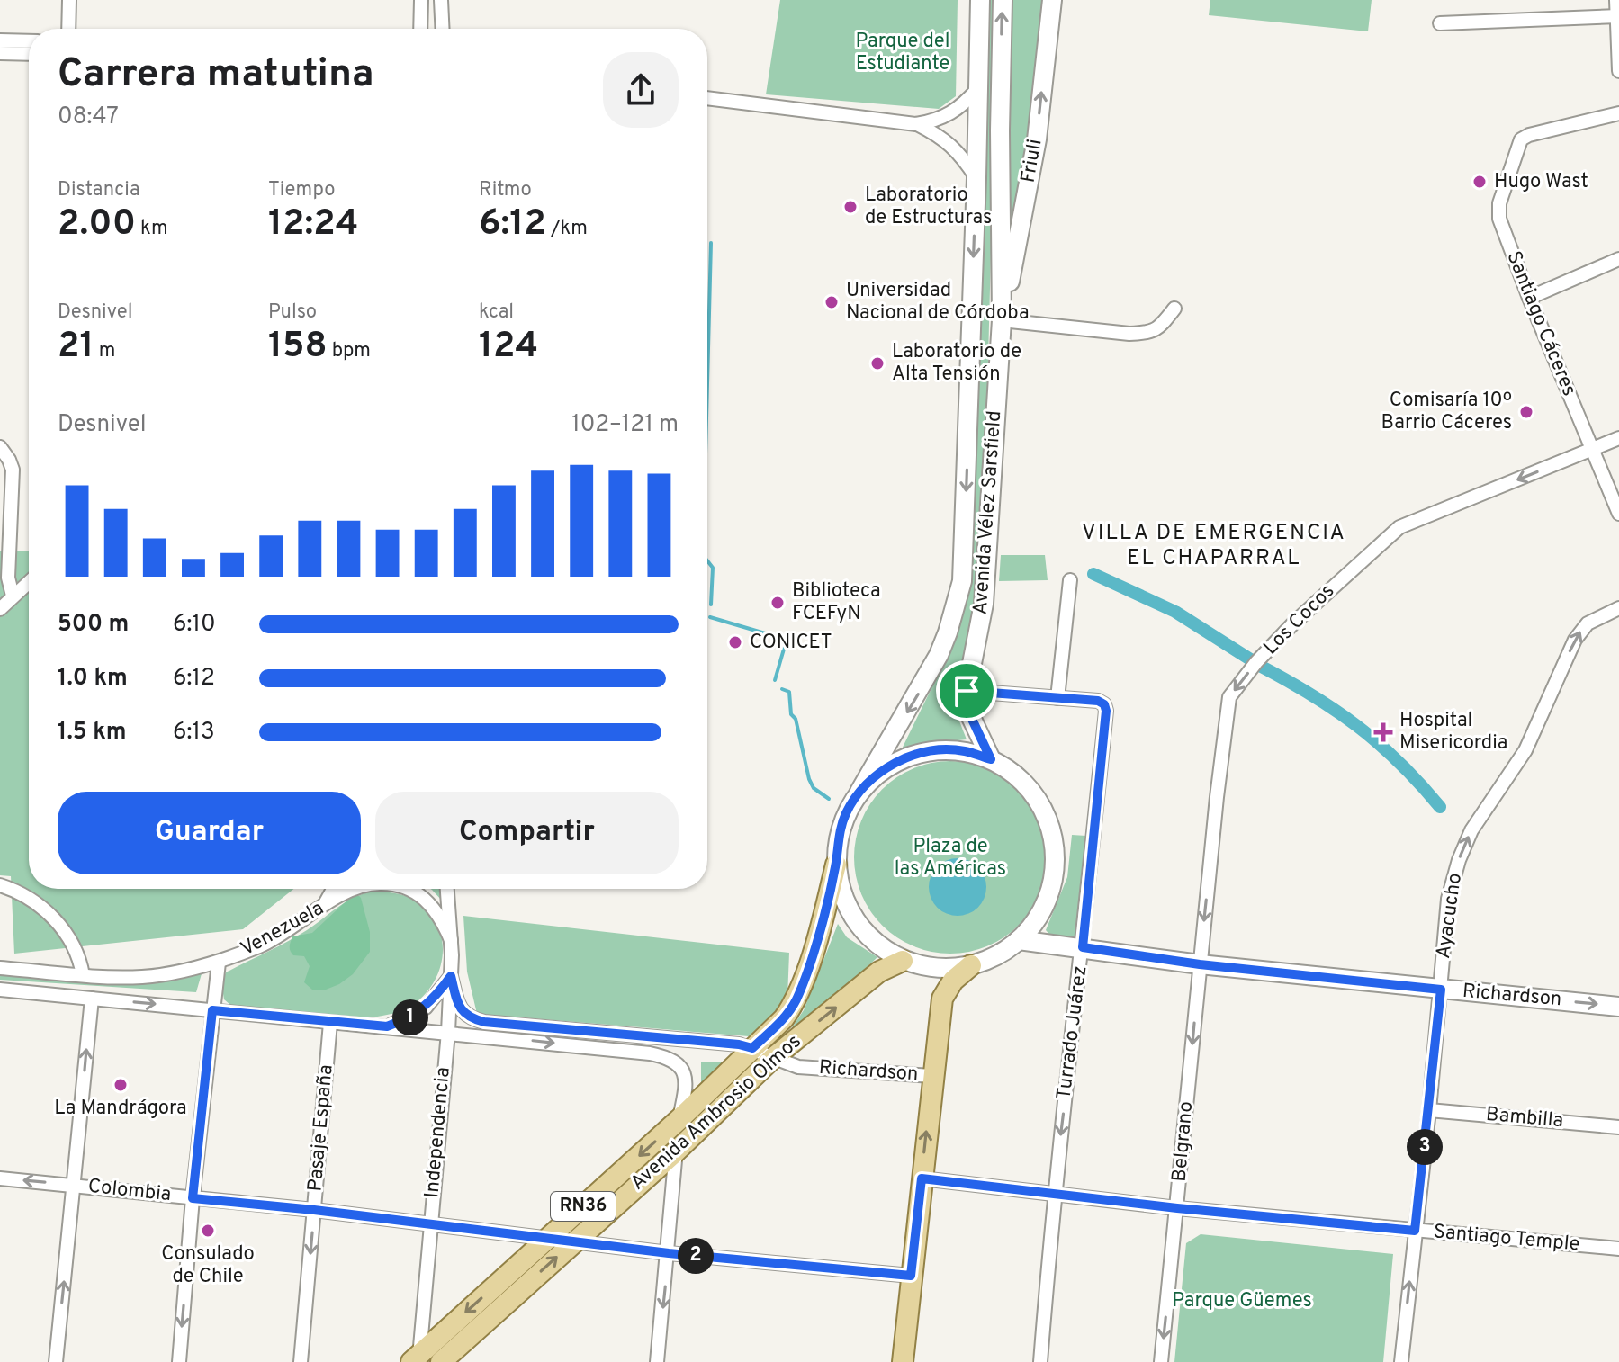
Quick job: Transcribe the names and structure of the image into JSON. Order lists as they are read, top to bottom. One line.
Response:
{"streets":{"main road":["Friuli","Avenida Vélez Sarsfield","Richardson","Avenida Ambrosio Olmos","RN36"],"street":["Santiago Cáceres","Los Cocos","Ayacucho","Venezuela","Turrado Juárez","Bambilla","Pasaje España","Independencia","Belgrano","Colombia","Santiago Temple"]},"crossings":[["Friuli","Avenida Vélez Sarsfield"],["Santiago Cáceres","Los Cocos"],["Avenida Vélez Sarsfield","Richardson"],["Avenida Vélez Sarsfield","Avenida Ambrosio Olmos"],["Avenida Vélez Sarsfield","RN36"],["Los Cocos","Richardson"],["Los Cocos","Belgrano"],["Ayacucho","Richardson"],["Ayacucho","Bambilla"],["Ayacucho","Santiago Temple"],["Venezuela","Colombia"],["Richardson","Turrado Juárez"],["Richardson","Avenida Ambrosio Olmos"],["Richardson","Independencia"],["Richardson","Belgrano"],["Richardson","RN36"],["Turrado Juárez","Santiago Temple"],["Avenida Ambrosio Olmos","Independencia"],["Avenida Ambrosio Olmos","RN36"],["Pasaje España","Colombia"],["Independencia","Colombia"],["Belgrano","Santiago Temple"]],"one_way":["Friuli","Los Cocos","Ayacucho","Pasaje España","Belgrano"],"districts":["VILLA DE EMERGENCIA EL CHAPARRAL"],"parks":["Parque del Estudiante","Plaza de las Américas","Parque Güemes"],"places":{"other":["Hugo Wast","Laboratorio de Estructuras","Universidad Nacional de Córdoba","Laboratorio de Alta Tensión","Comisaría 10º Barrio Cáceres","Biblioteca FCEFyN","CONICET","La Mandrágora","Consulado de Chile"],"health":["Hospital Misericordia"]},"page":{"heading":["Carrera matutina","08:47"],"stats":[["Distancia","2.00 km"],["Tiempo","12:24"],["Ritmo","6:12 /km"],["Desnivel","21 m"],["Pulso","158 bpm"],["kcal","124"]],"chart":["Desnivel","102–121 m"],"list":[{"name":"500 m","note":"6:10"},{"name":"1.0 km","note":"6:12"},{"name":"1.5 km","note":"6:13"}],"buttons":["Guardar","Compartir"],"pins":["1","3","2"]}}
